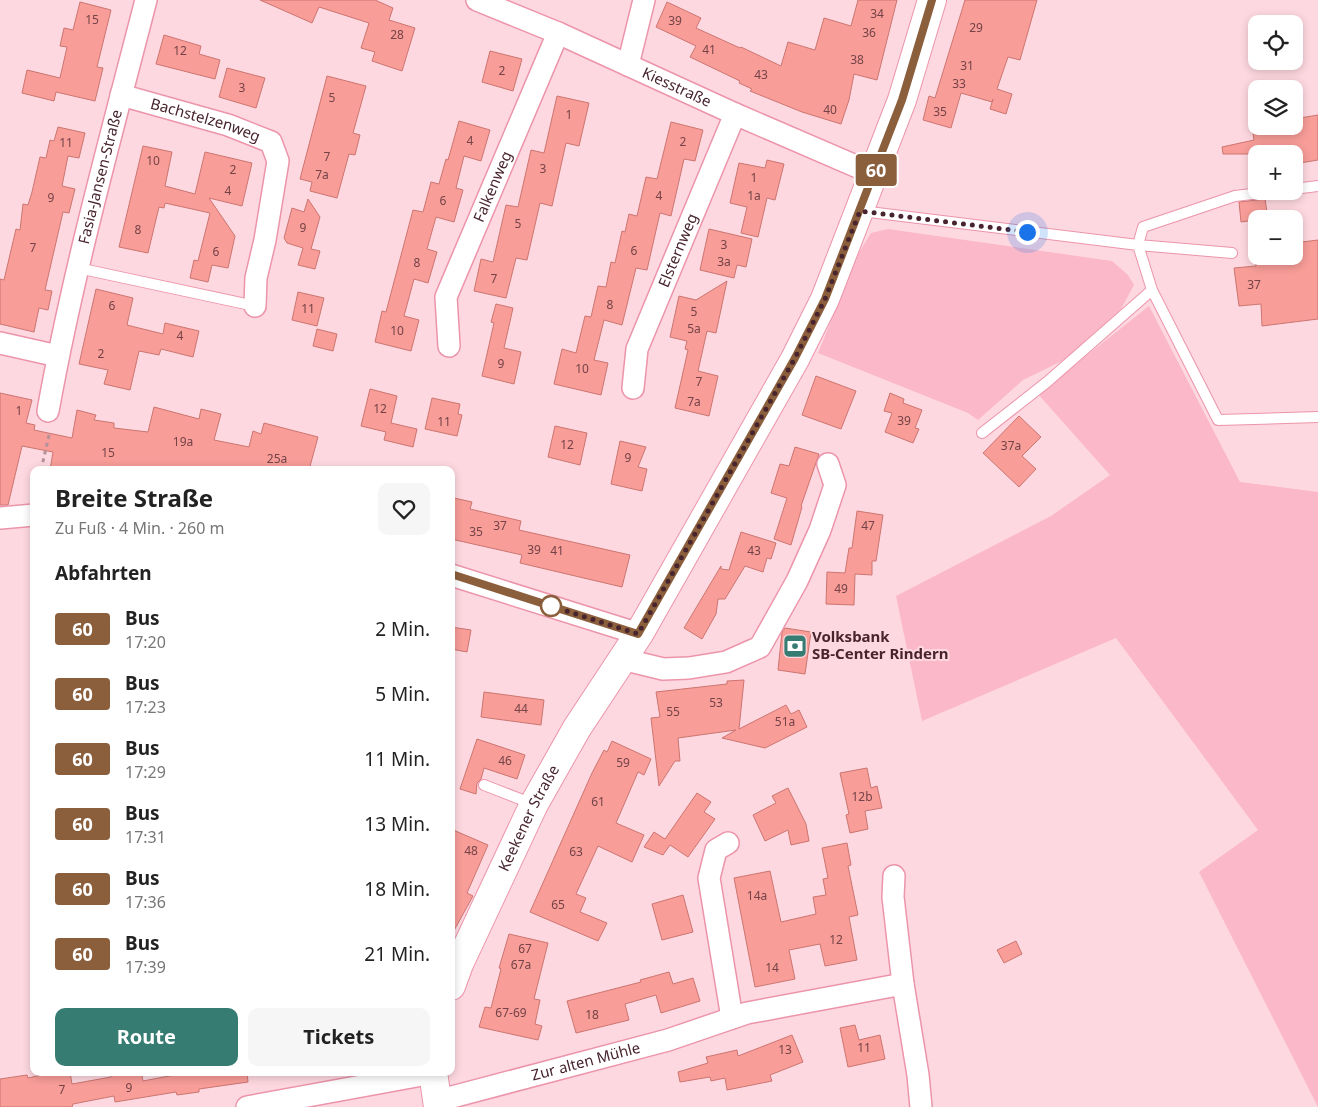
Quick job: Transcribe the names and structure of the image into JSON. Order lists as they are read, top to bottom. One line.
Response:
{"streets":{"main road":["Keekener Straße"],"street":["Kiesstraße","Bachstelzenweg","Fasia-Jansen-Straße","Falkenweg","Elsternweg","Zur alten Mühle"]},"crossings":[["Kiesstraße","Falkenweg"],["Kiesstraße","Elsternweg"],["Kiesstraße","Keekener Straße"],["Bachstelzenweg","Fasia-Jansen-Straße"]],"places":{"bank":["Volksbank SB-Center Rindern"]},"lines":["bus line 60"],"house_numbers":["34","15","39","29","36","28","41","12","38","31","2","43","33","3","5","40","35","1","4","2","11","7","10","3","2","7a","1","4","4","1a","9","6","5","9","8","3","7","6","6","3a","8","7","37","8","6","11","5","5a","10","4","2","9","10","7","7a","12","1","39","11","19a","12","37a","15","9","25a","37","47","35","39","41","43","49","53","44","55","51a","46","59","12b","61","48","63","14a","65","12","67","67a","14","67-69","18","11","13","9","7"],"page":{"on_map":"60","map_buttons":["+","−"],"heading":[["Breite Straße","Zu Fuß · 4 Min. · 260 m"],"Abfahrten"],"list":[{"mark":"60","name":"Bus","note":"17:20","value":"2 Min."},{"mark":"60","name":"Bus","note":"17:23","value":"5 Min."},{"mark":"60","name":"Bus","note":"17:29","value":"11 Min."},{"mark":"60","name":"Bus","note":"17:31","value":"13 Min."},{"mark":"60","name":"Bus","note":"17:36","value":"18 Min."},{"mark":"60","name":"Bus","note":"17:39","value":"21 Min."}],"buttons":["Route","Tickets"]}}
